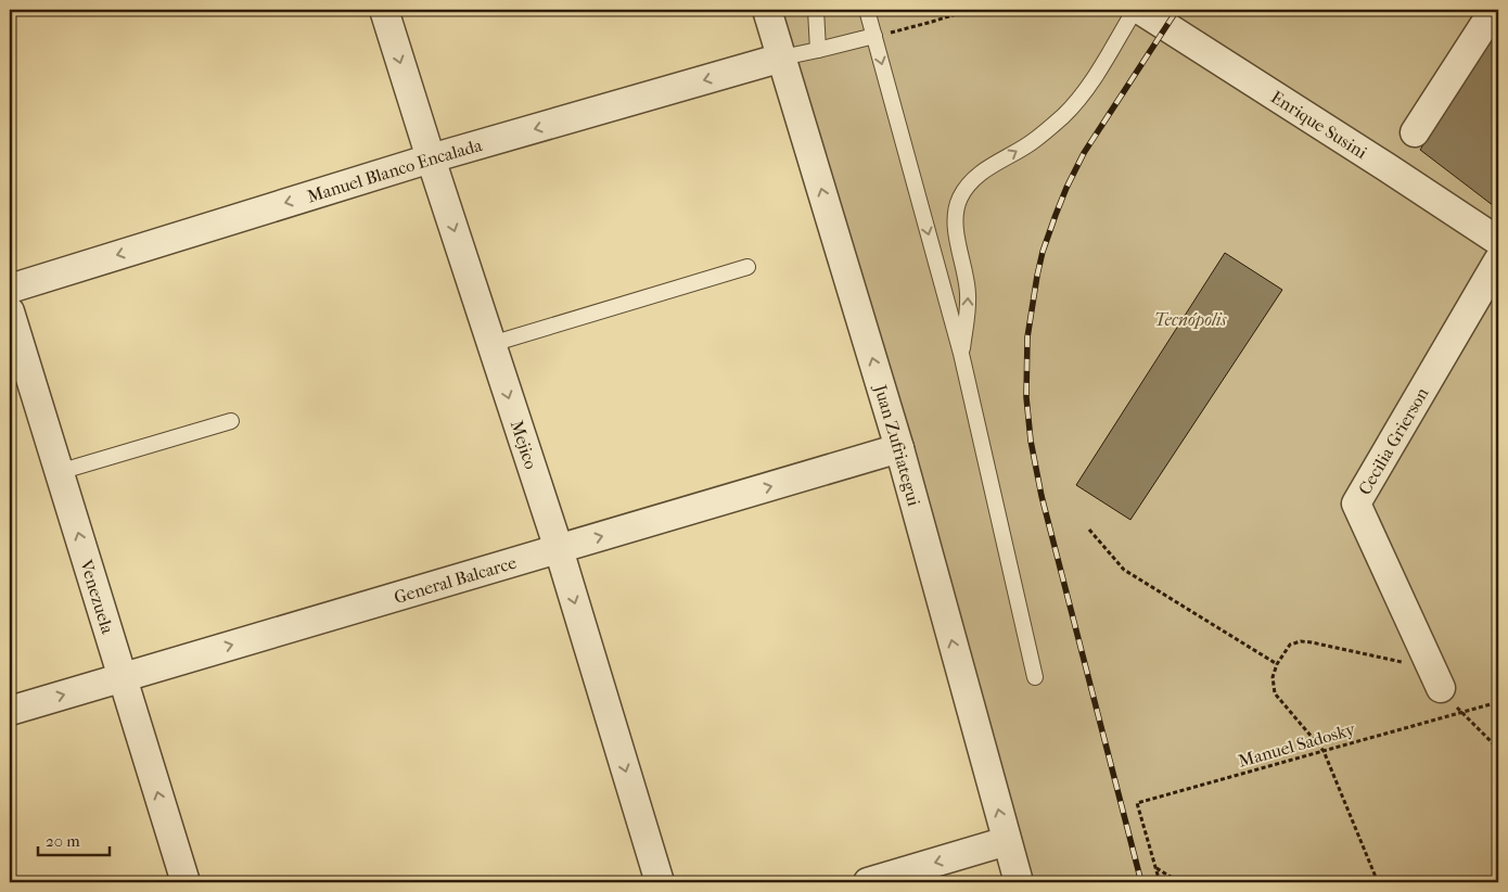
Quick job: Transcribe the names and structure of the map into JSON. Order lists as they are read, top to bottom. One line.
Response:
{"streets":{"street":["Enrique Susini","Manuel Blanco Encalada","Cecilia Grierson","Mejico","Juan Zufriategui","General Balcarce","Venezuela"],"path":["Manuel Sadosky"]},"crossings":[["Manuel Blanco Encalada","Mejico"],["Manuel Blanco Encalada","Juan Zufriategui"],["Mejico","General Balcarce"],["Juan Zufriategui","General Balcarce"],["General Balcarce","Venezuela"]],"one_way":["Manuel Blanco Encalada","Mejico","Juan Zufriategui","General Balcarce","Venezuela"],"parks":["Tecnópolis"],"scale_bar":"20 m"}
